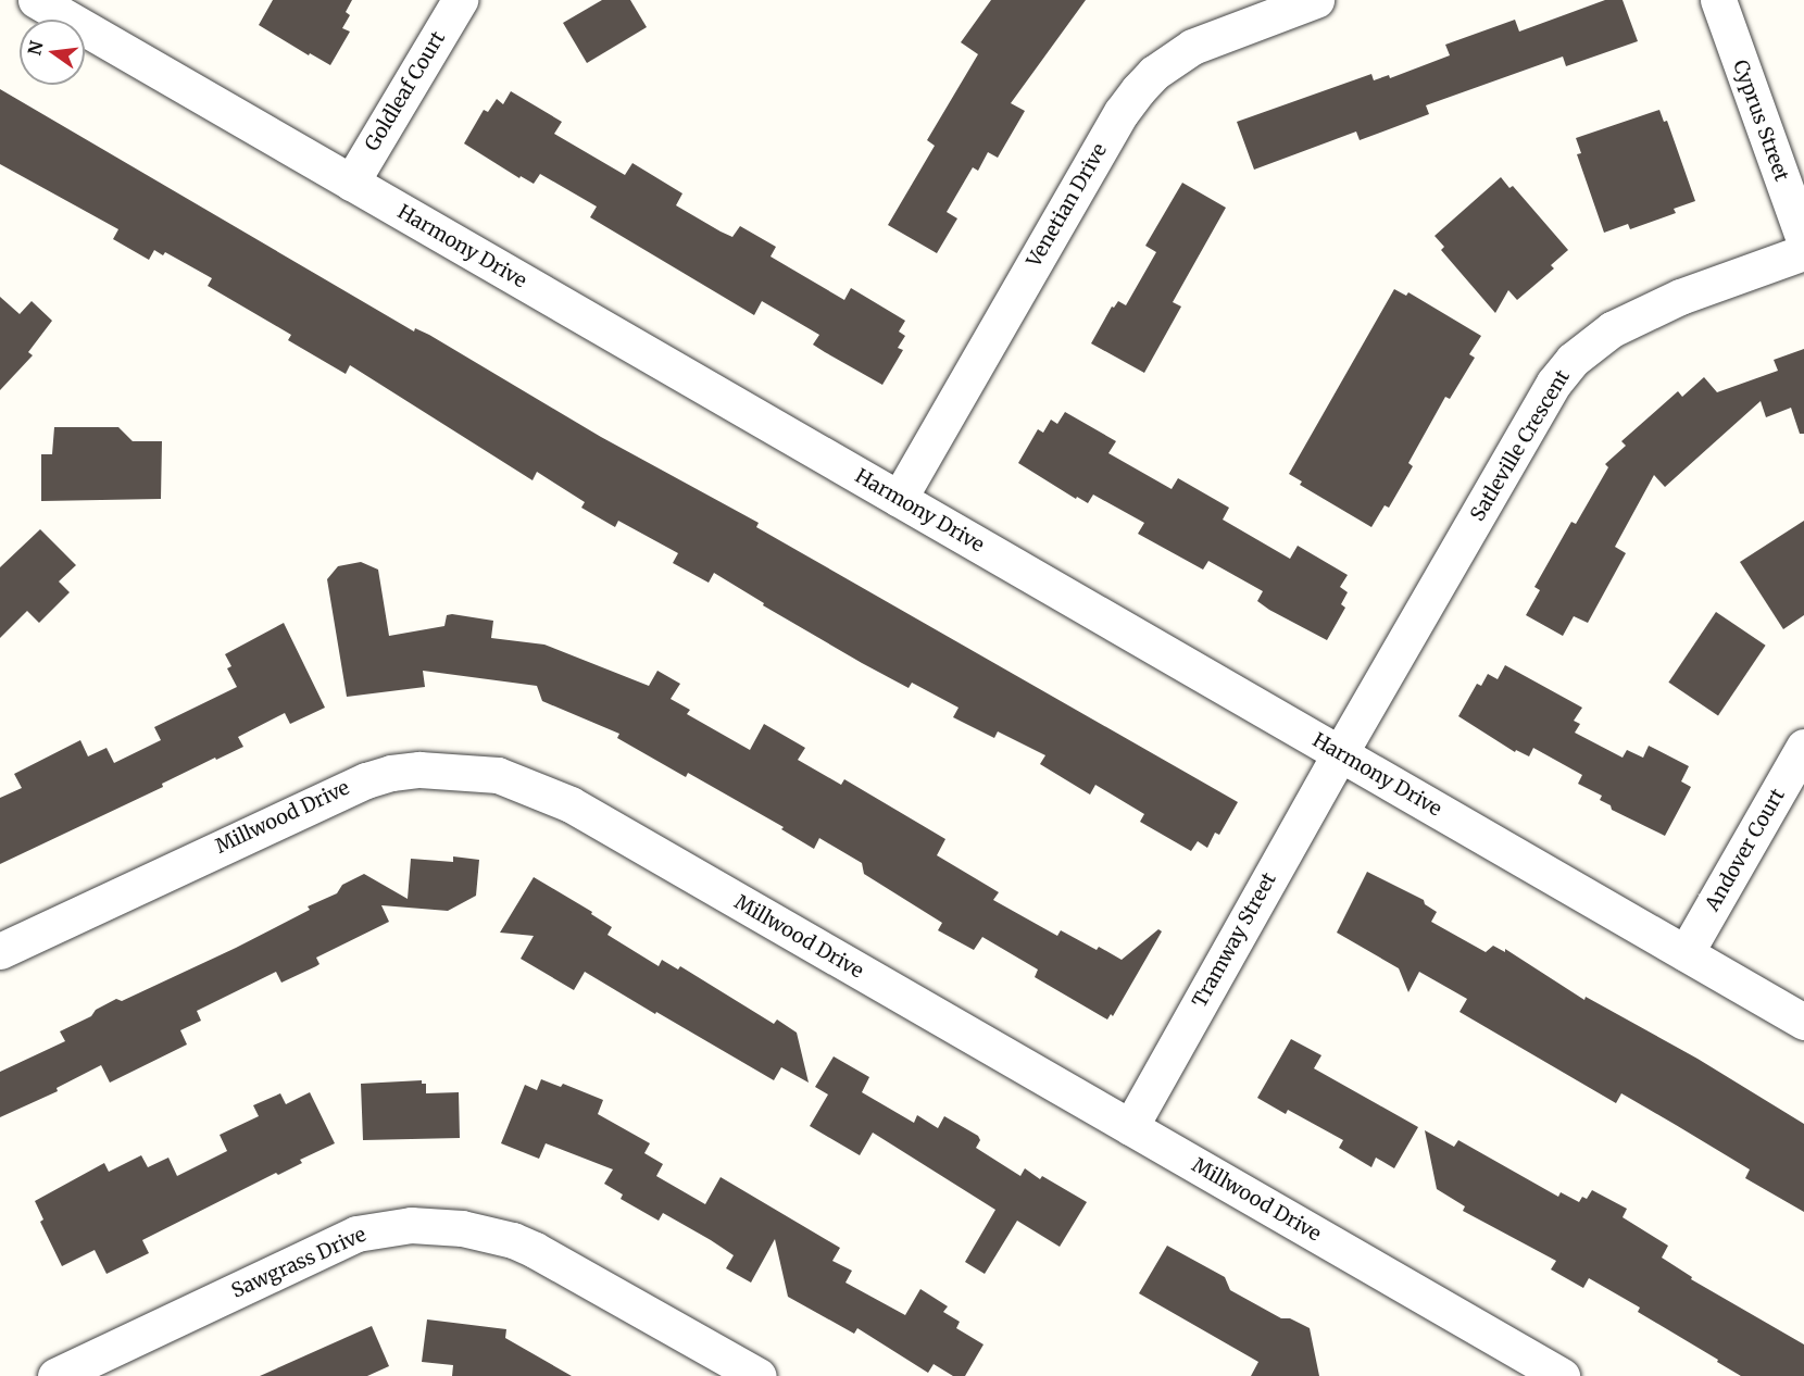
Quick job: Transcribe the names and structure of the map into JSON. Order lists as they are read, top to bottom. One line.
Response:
{"streets":{"street":["Goldleaf Court","Cyprus Street","Venetian Drive","Harmony Drive","Satleville Crescent","Millwood Drive","Andover Court","Tramway Street","Sawgrass Drive"]},"crossings":[["Goldleaf Court","Harmony Drive"],["Venetian Drive","Harmony Drive"],["Harmony Drive","Satleville Crescent"],["Harmony Drive","Andover Court"],["Harmony Drive","Tramway Street"],["Satleville Crescent","Tramway Street"],["Millwood Drive","Tramway Street"]],"north":"left"}
